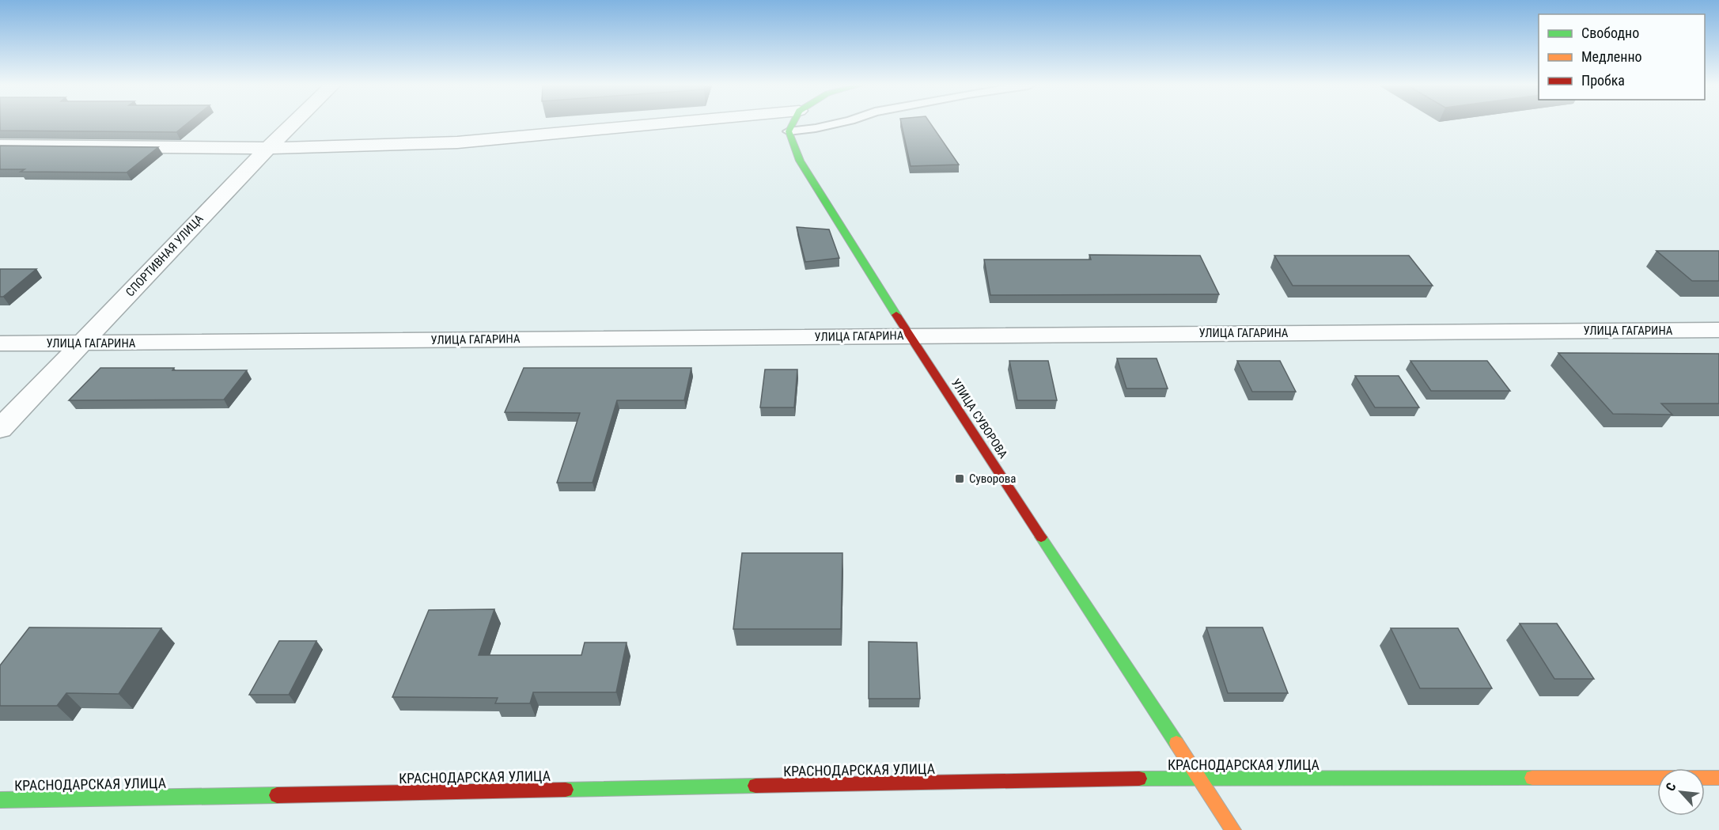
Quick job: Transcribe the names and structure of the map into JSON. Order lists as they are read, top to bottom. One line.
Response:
{"streets":{"street":["СПОРТИВНАЯ УЛИЦА","УЛИЦА ГАГАРИНА","УЛИЦА СУВОРОВА","КРАСНОДАРСКАЯ УЛИЦА"]},"crossings":[["СПОРТИВНАЯ УЛИЦА","УЛИЦА ГАГАРИНА"],["УЛИЦА ГАГАРИНА","УЛИЦА СУВОРОВА"],["УЛИЦА СУВОРОВА","КРАСНОДАРСКАЯ УЛИЦА"]],"places":{"transit":["Суворова"]},"legend":["Свободно","Медленно","Пробка"],"north":"top left"}
